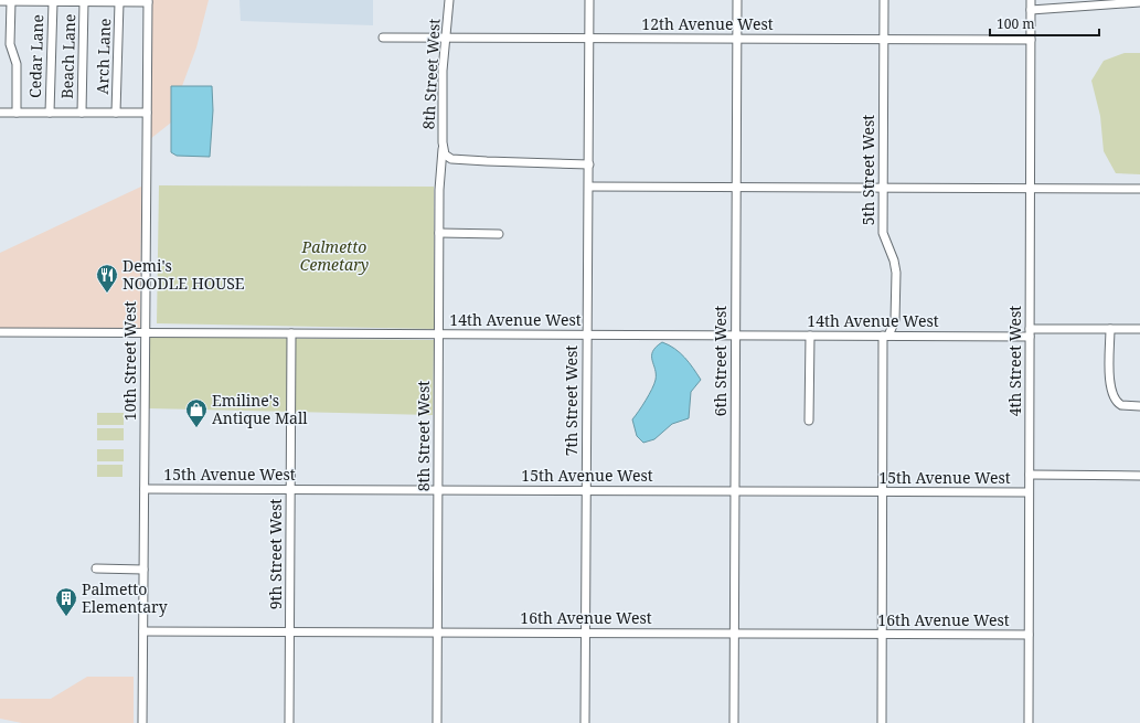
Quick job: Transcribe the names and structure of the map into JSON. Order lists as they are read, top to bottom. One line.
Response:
{"streets":{"street":["12th Avenue West","Cedar Lane","Beach Lane","Arch Lane","8th Street West","5th Street West","14th Avenue West","10th Street West","6th Street West","4th Street West","7th Street West","15th Avenue West","9th Street West","16th Avenue West"]},"crossings":[["12th Avenue West","8th Street West"],["12th Avenue West","5th Street West"],["12th Avenue West","6th Street West"],["12th Avenue West","4th Street West"],["12th Avenue West","7th Street West"],["8th Street West","14th Avenue West"],["8th Street West","15th Avenue West"],["8th Street West","16th Avenue West"],["5th Street West","14th Avenue West"],["5th Street West","15th Avenue West"],["5th Street West","16th Avenue West"],["14th Avenue West","10th Street West"],["14th Avenue West","6th Street West"],["14th Avenue West","4th Street West"],["14th Avenue West","7th Street West"],["14th Avenue West","9th Street West"],["10th Street West","15th Avenue West"],["10th Street West","16th Avenue West"],["6th Street West","15th Avenue West"],["6th Street West","16th Avenue West"],["4th Street West","15th Avenue West"],["4th Street West","16th Avenue West"],["7th Street West","15th Avenue West"],["7th Street West","16th Avenue West"],["15th Avenue West","9th Street West"],["9th Street West","16th Avenue West"]],"parks":["Palmetto Cemetary"],"places":{"restaurant":["Demi's NOODLE HOUSE"],"shop":["Emiline's Antique Mall"],"building":["Palmetto Elementary"]},"scale_bar":"100 m"}
